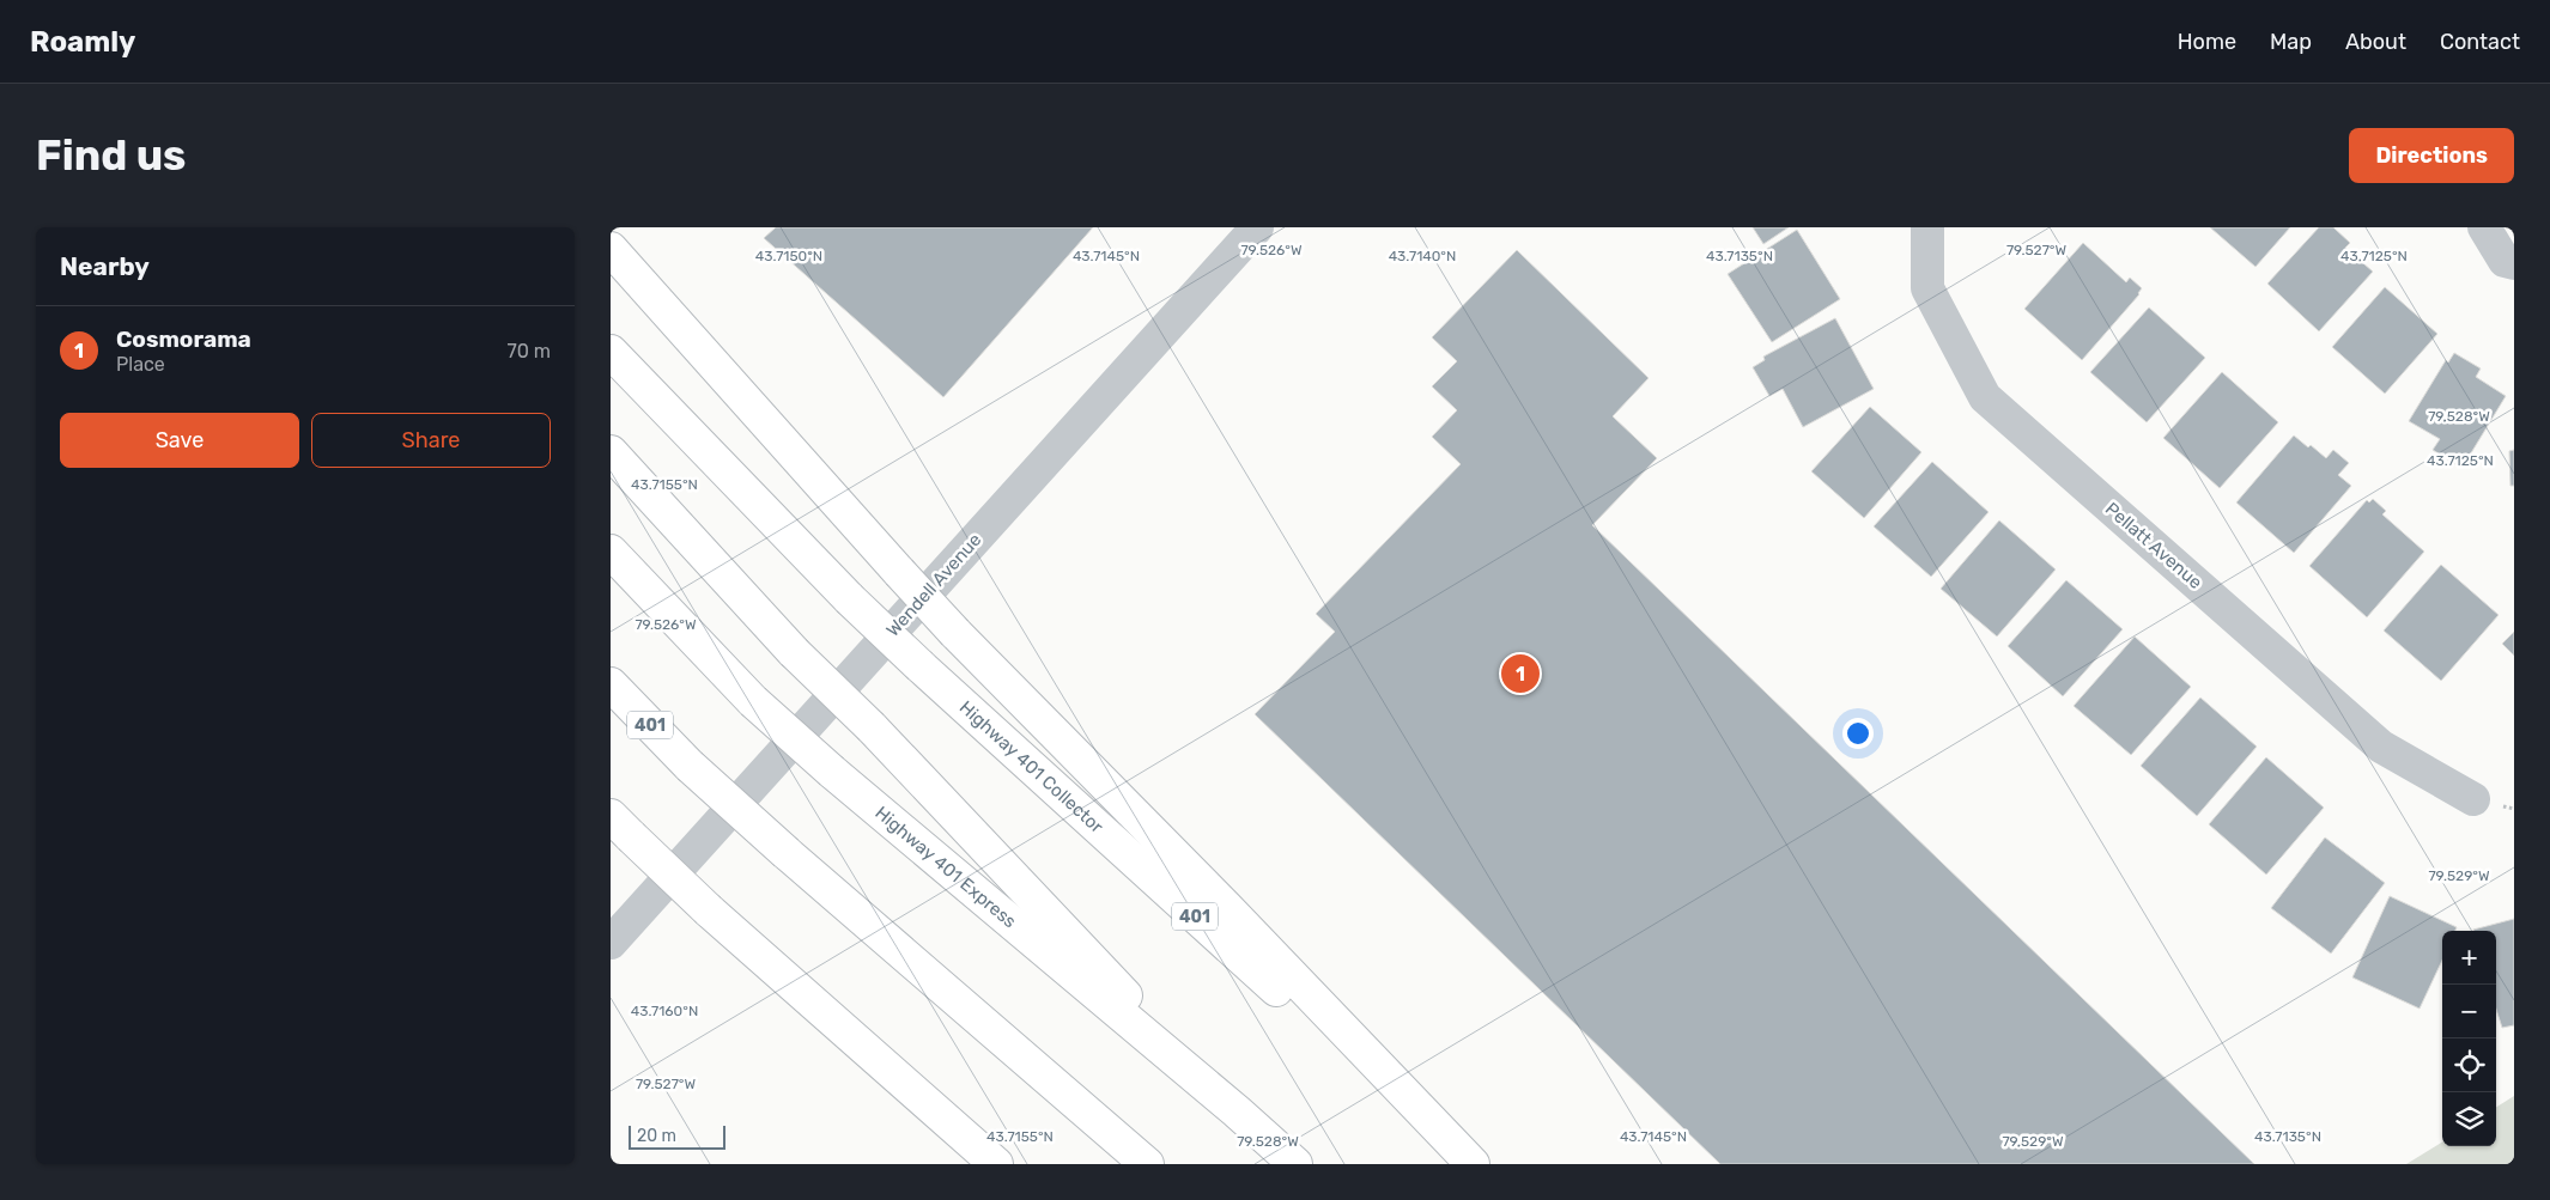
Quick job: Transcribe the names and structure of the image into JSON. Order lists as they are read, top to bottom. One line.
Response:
{"streets":{"highway":["401","Highway 401 Collector","Highway 401 Express"],"street":["Pellatt Avenue","Wendell Avenue"]},"scale_bar":"20 m","page":{"header":"Roamly","nav":["Home","Map","About","Contact"],"buttons":["Directions",["Save","Share"]],"title":"Find us","heading":"Nearby","list":[{"mark":"1","name":"Cosmorama","note":"Place","value":"70 m"}],"pins":"1","map_buttons":["+","−"],"scale":"20 m"},"coordinates":["79.526°W","79.527°W","43.7150°N","43.7145°N","43.7140°N","43.7135°N","43.7125°N","79.528°W","43.7155°N","79.529°W","43.7160°N"]}
